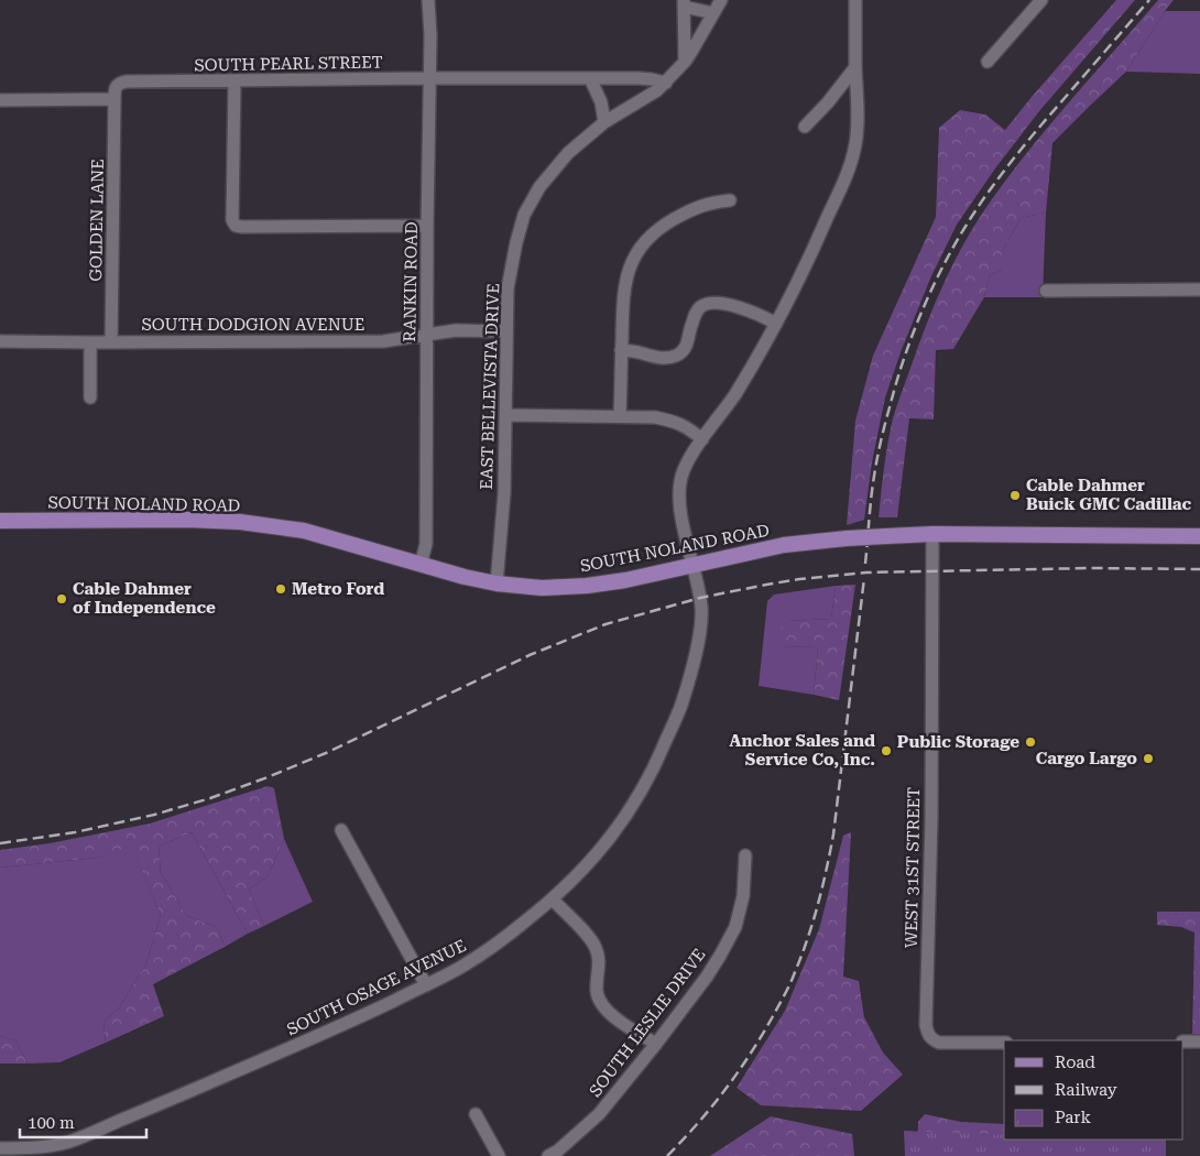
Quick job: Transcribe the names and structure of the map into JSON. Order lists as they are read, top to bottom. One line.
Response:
{"streets":{"main road":["SOUTH NOLAND ROAD"],"street":["SOUTH PEARL STREET","GOLDEN LANE","RANKIN ROAD","SOUTH DODGION AVENUE","EAST BELLEVISTA DRIVE","WEST 31ST STREET","SOUTH OSAGE AVENUE","SOUTH LESLIE DRIVE"]},"crossings":[["SOUTH PEARL STREET","GOLDEN LANE"],["SOUTH PEARL STREET","RANKIN ROAD"],["SOUTH PEARL STREET","EAST BELLEVISTA DRIVE"],["GOLDEN LANE","SOUTH DODGION AVENUE"],["RANKIN ROAD","SOUTH DODGION AVENUE"],["RANKIN ROAD","SOUTH NOLAND ROAD"],["SOUTH DODGION AVENUE","EAST BELLEVISTA DRIVE"],["EAST BELLEVISTA DRIVE","SOUTH NOLAND ROAD"],["SOUTH NOLAND ROAD","WEST 31ST STREET"],["SOUTH NOLAND ROAD","SOUTH OSAGE AVENUE"]],"places":["Cable Dahmer Buick GMC Cadillac","Metro Ford","Cable Dahmer of Independence","Public Storage","Anchor Sales and Service Co, Inc.","Cargo Largo"],"legend":["Road","Railway","Park"],"scale_bar":"100 m"}
